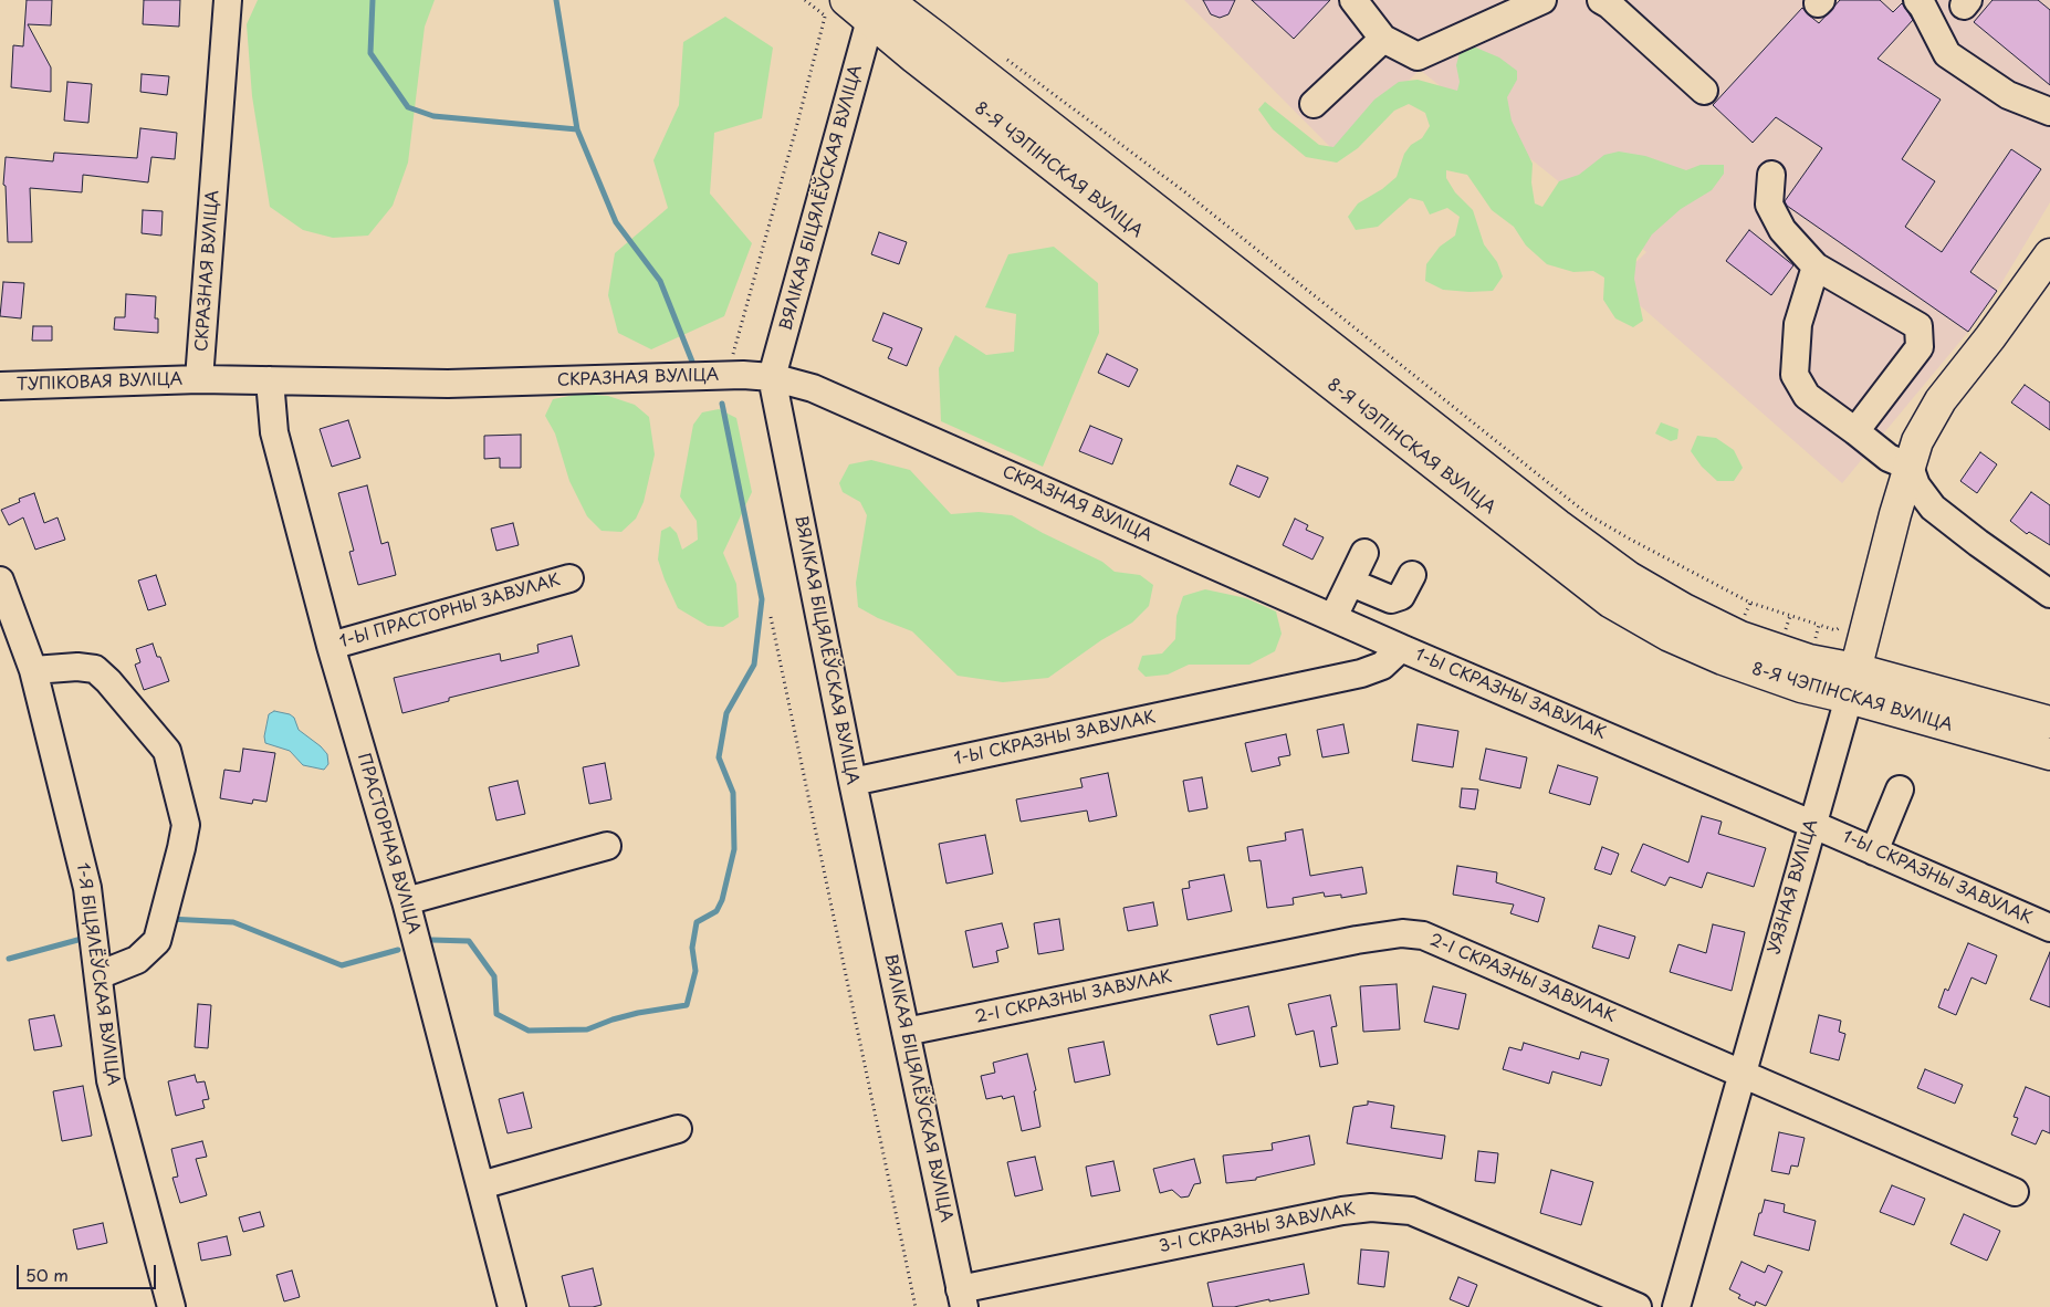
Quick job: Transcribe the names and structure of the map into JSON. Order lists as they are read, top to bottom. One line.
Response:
{"streets":{"main road":["8-Я ЧЭПІНСКАЯ ВУЛІЦА","УЯЗНАЯ ВУЛІЦА"],"street":["ВЯЛІКАЯ БІЦЯЛЁЎСКАЯ ВУЛІЦА","СКРАЗНАЯ ВУЛІЦА","ТУПІКОВАЯ ВУЛІЦА","1-Ы ПРАСТОРНЫ ЗАВУЛАК","1-Ы СКРАЗНЫ ЗАВУЛАК","ПРАСТОРНАЯ ВУЛІЦА","1-Я БІЦЯЛЁЎСКАЯ ВУЛІЦА","2-І СКРАЗНЫ ЗАВУЛАК","3-І СКРАЗНЫ ЗАВУЛАК"]},"crossings":[["8-Я ЧЭПІНСКАЯ ВУЛІЦА","ВЯЛІКАЯ БІЦЯЛЁЎСКАЯ ВУЛІЦА"],["8-Я ЧЭПІНСКАЯ ВУЛІЦА","УЯЗНАЯ ВУЛІЦА"],["ВЯЛІКАЯ БІЦЯЛЁЎСКАЯ ВУЛІЦА","СКРАЗНАЯ ВУЛІЦА"],["ВЯЛІКАЯ БІЦЯЛЁЎСКАЯ ВУЛІЦА","1-Ы СКРАЗНЫ ЗАВУЛАК"],["ВЯЛІКАЯ БІЦЯЛЁЎСКАЯ ВУЛІЦА","2-І СКРАЗНЫ ЗАВУЛАК"],["ВЯЛІКАЯ БІЦЯЛЁЎСКАЯ ВУЛІЦА","3-І СКРАЗНЫ ЗАВУЛАК"],["СКРАЗНАЯ ВУЛІЦА","ТУПІКОВАЯ ВУЛІЦА"],["СКРАЗНАЯ ВУЛІЦА","1-Ы СКРАЗНЫ ЗАВУЛАК"],["СКРАЗНАЯ ВУЛІЦА","ПРАСТОРНАЯ ВУЛІЦА"],["1-Ы ПРАСТОРНЫ ЗАВУЛАК","ПРАСТОРНАЯ ВУЛІЦА"],["1-Ы СКРАЗНЫ ЗАВУЛАК","УЯЗНАЯ ВУЛІЦА"],["УЯЗНАЯ ВУЛІЦА","2-І СКРАЗНЫ ЗАВУЛАК"]],"scale_bar":"50 m"}
